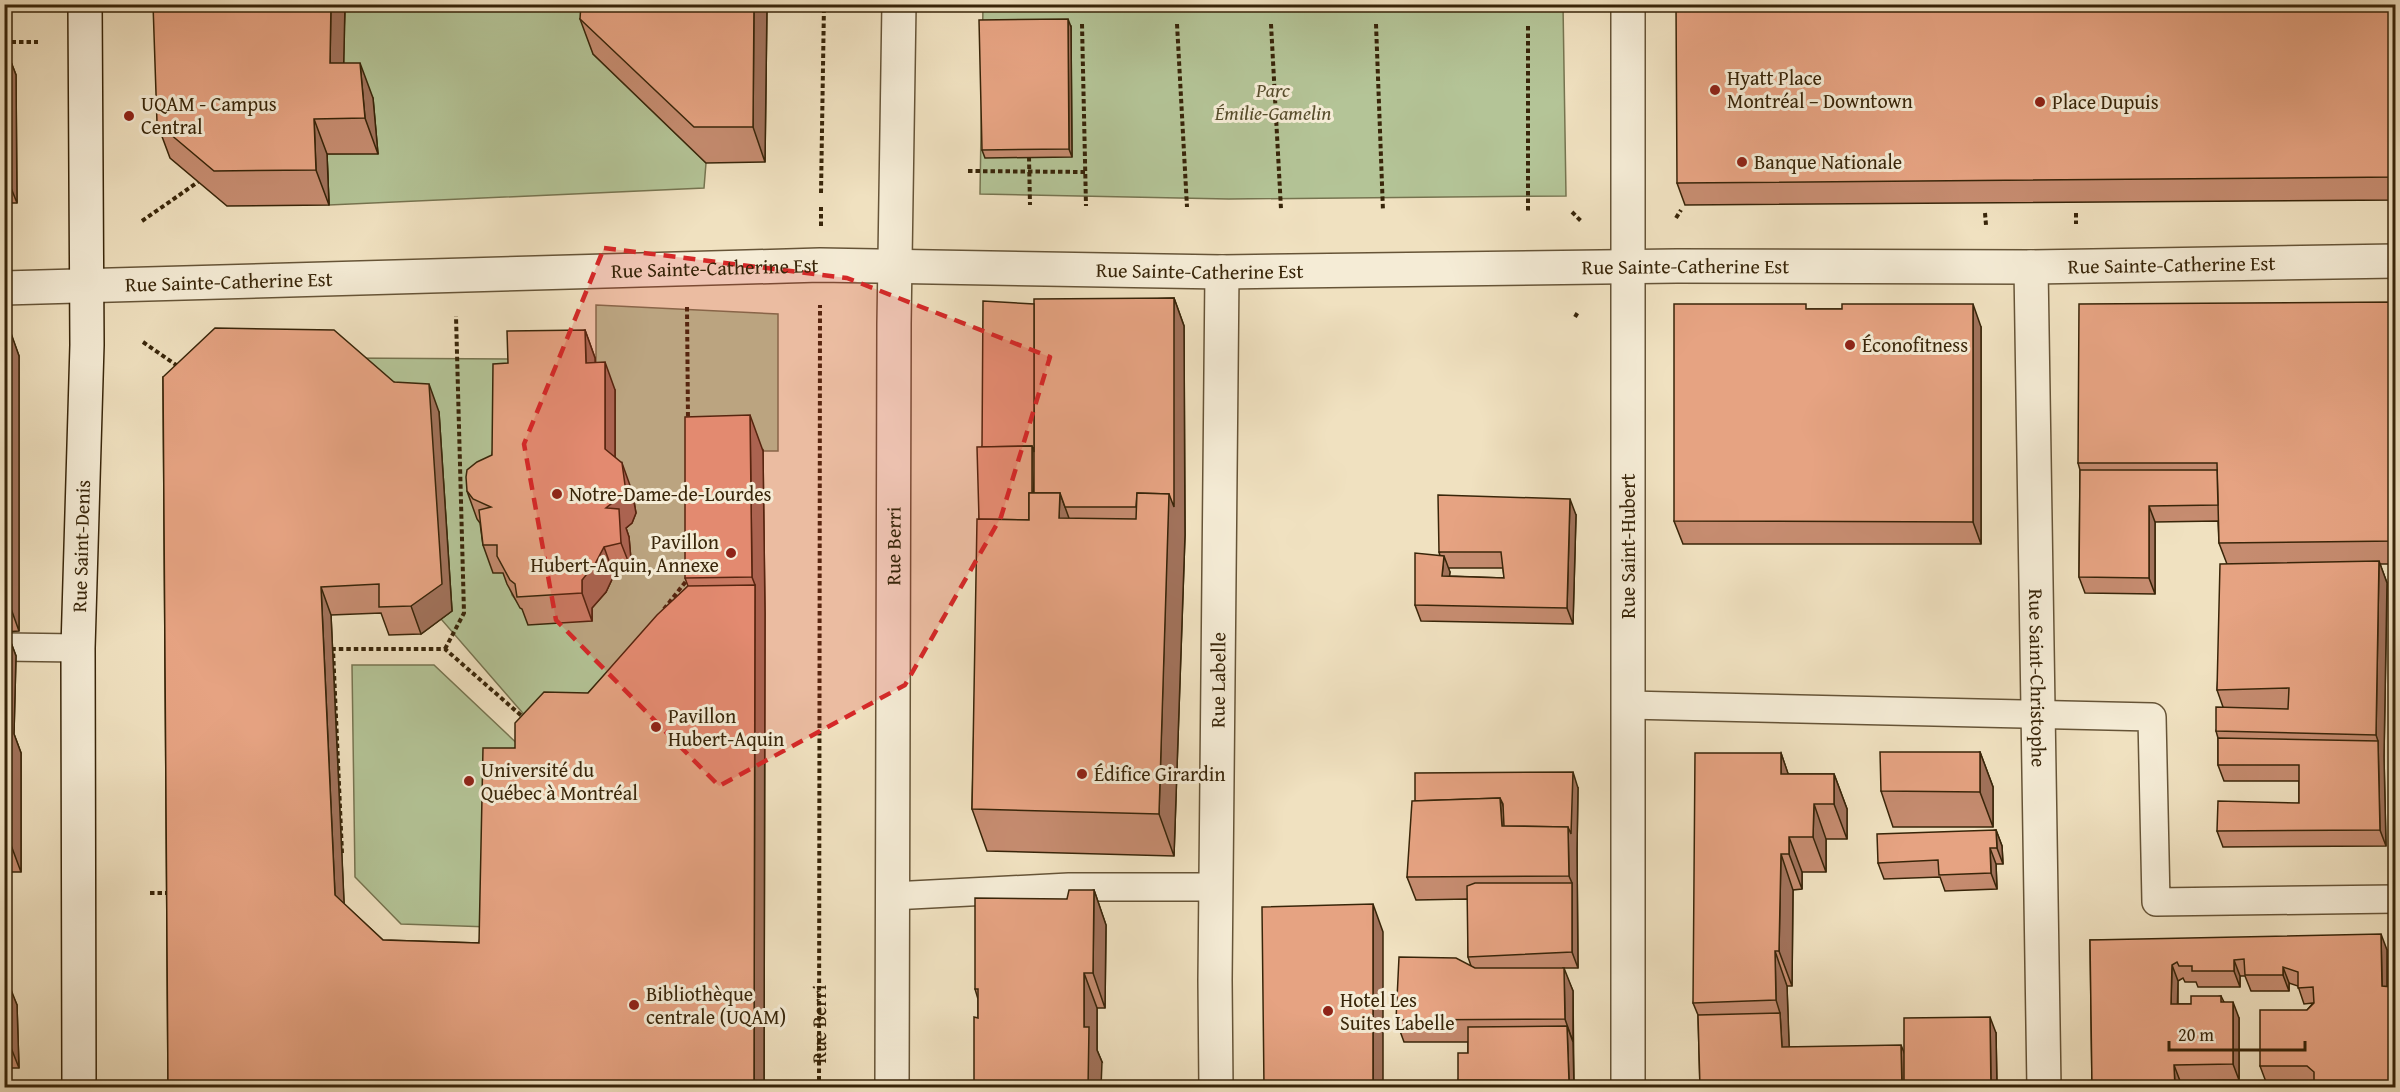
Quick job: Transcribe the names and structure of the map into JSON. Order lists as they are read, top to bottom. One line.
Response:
{"streets":{"street":["Rue Sainte-Catherine Est","Rue Saint-Denis","Rue Berri","Rue Saint-Hubert","Rue Saint-Christophe","Rue Labelle"]},"crossings":[["Rue Sainte-Catherine Est","Rue Saint-Denis"],["Rue Sainte-Catherine Est","Rue Berri"],["Rue Sainte-Catherine Est","Rue Saint-Hubert"],["Rue Sainte-Catherine Est","Rue Saint-Christophe"],["Rue Sainte-Catherine Est","Rue Labelle"]],"parks":["Parc Émilie-Gamelin"],"places":["Hyatt Place Montréal – Downtown","Place Dupuis","UQAM - Campus Central","Banque Nationale","Éconofitness","Notre-Dame-de-Lourdes","Pavillon Hubert-Aquin, Annexe","Pavillon Hubert-Aquin","Édifice Girardin","Université du Québec à Montréal","Bibliothèque centrale (UQAM)","Hotel Les Suites Labelle"],"scale_bar":"20 m"}
